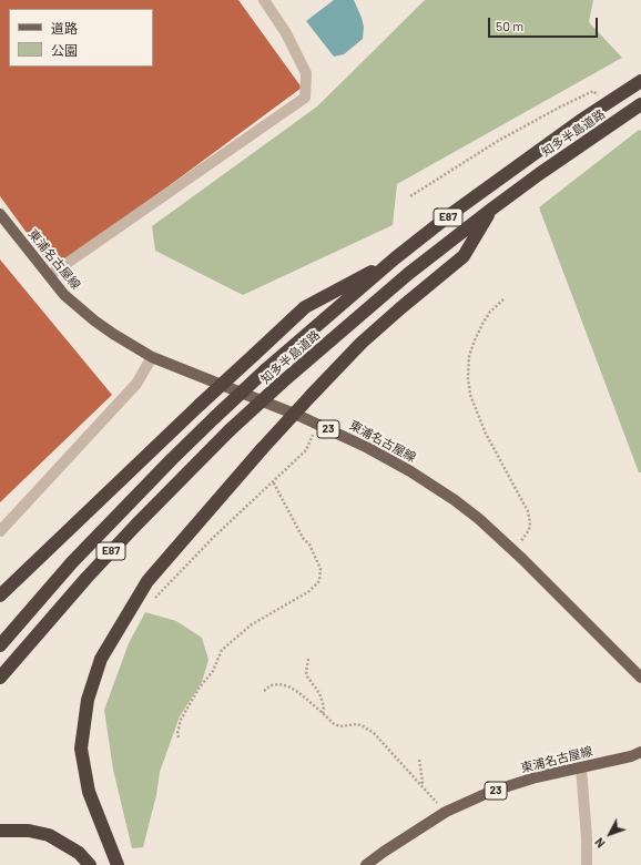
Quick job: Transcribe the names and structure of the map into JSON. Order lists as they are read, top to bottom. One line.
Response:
{"streets":{"highway":["知多半島道路","E87"],"main road":["東浦名古屋線","23"]},"legend":["道路","公園"],"scale_bar":"50 m","north":"bottom left"}
